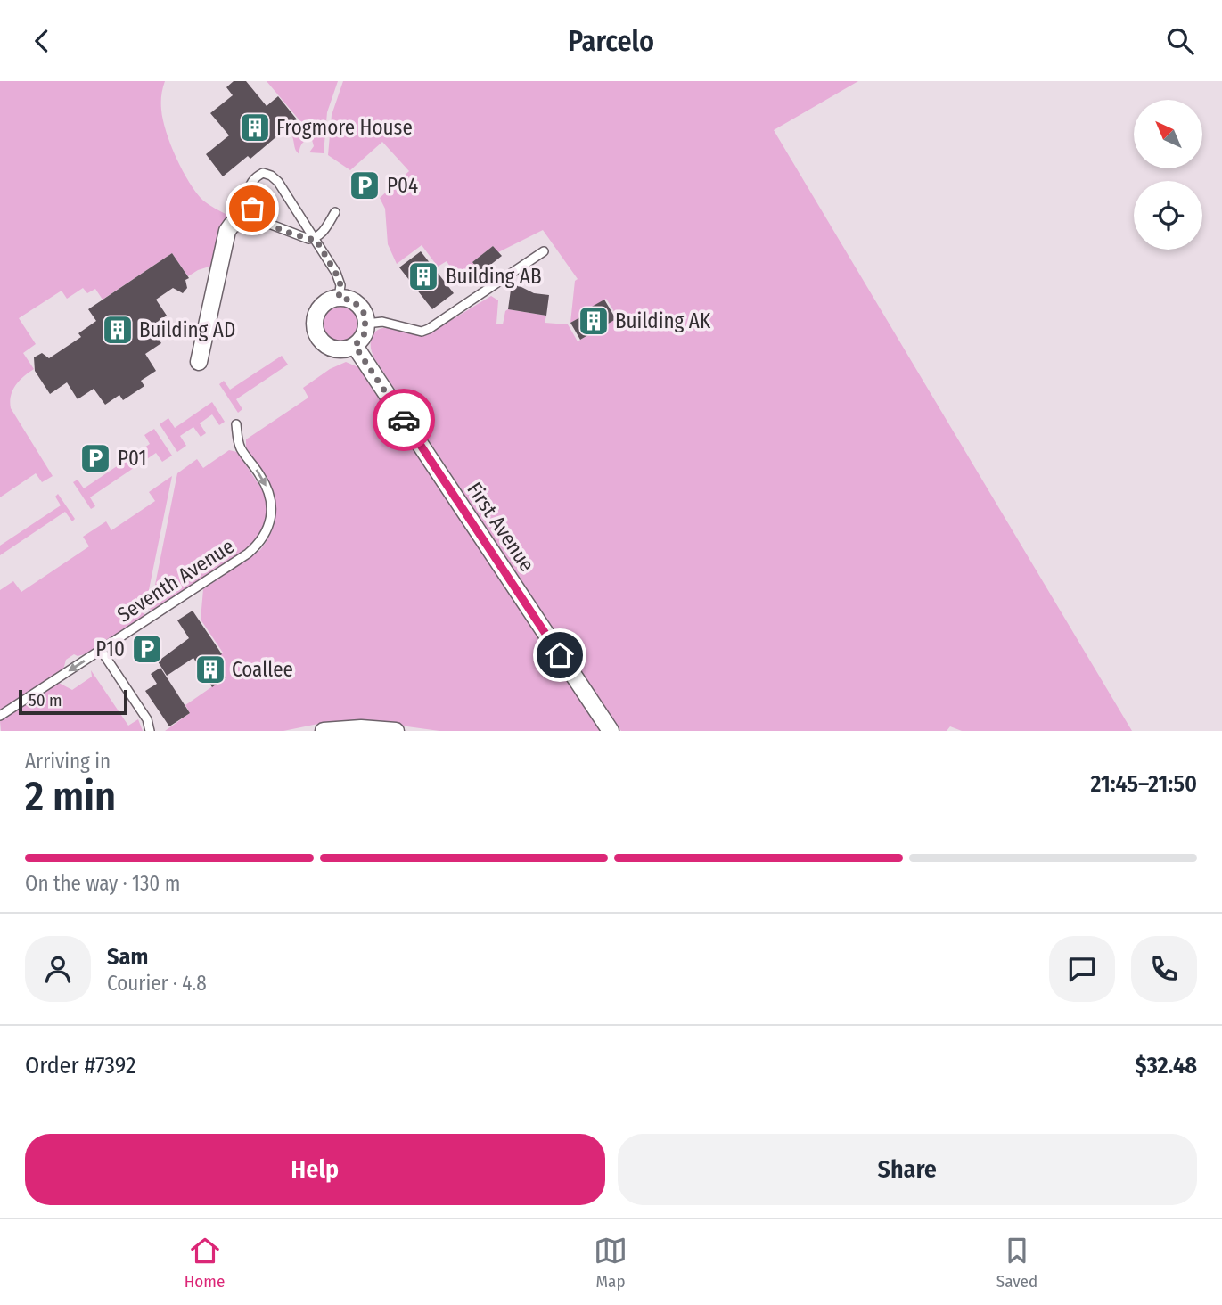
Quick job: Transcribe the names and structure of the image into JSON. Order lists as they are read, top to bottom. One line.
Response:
{"streets":{"street":["First Avenue"],"lane":["Seventh Avenue"]},"one_way":["Seventh Avenue"],"places":{"building":["Frogmore House","Building AB","Building AK","Building AD","Coallee"],"parking":["P04","P01","P10"]},"scale_bar":"50 m","north":"top left","page":{"header":"Parcelo","scale":"50 m","heading":["2 min","Arriving in","21:45–21:50"],"panel":["Sam","Courier · 4.8","Order #7392","$32.48"],"bar":"On the way · 130 m","buttons":["Help","Share"],"tabs":["Home","Map","Saved"]}}
